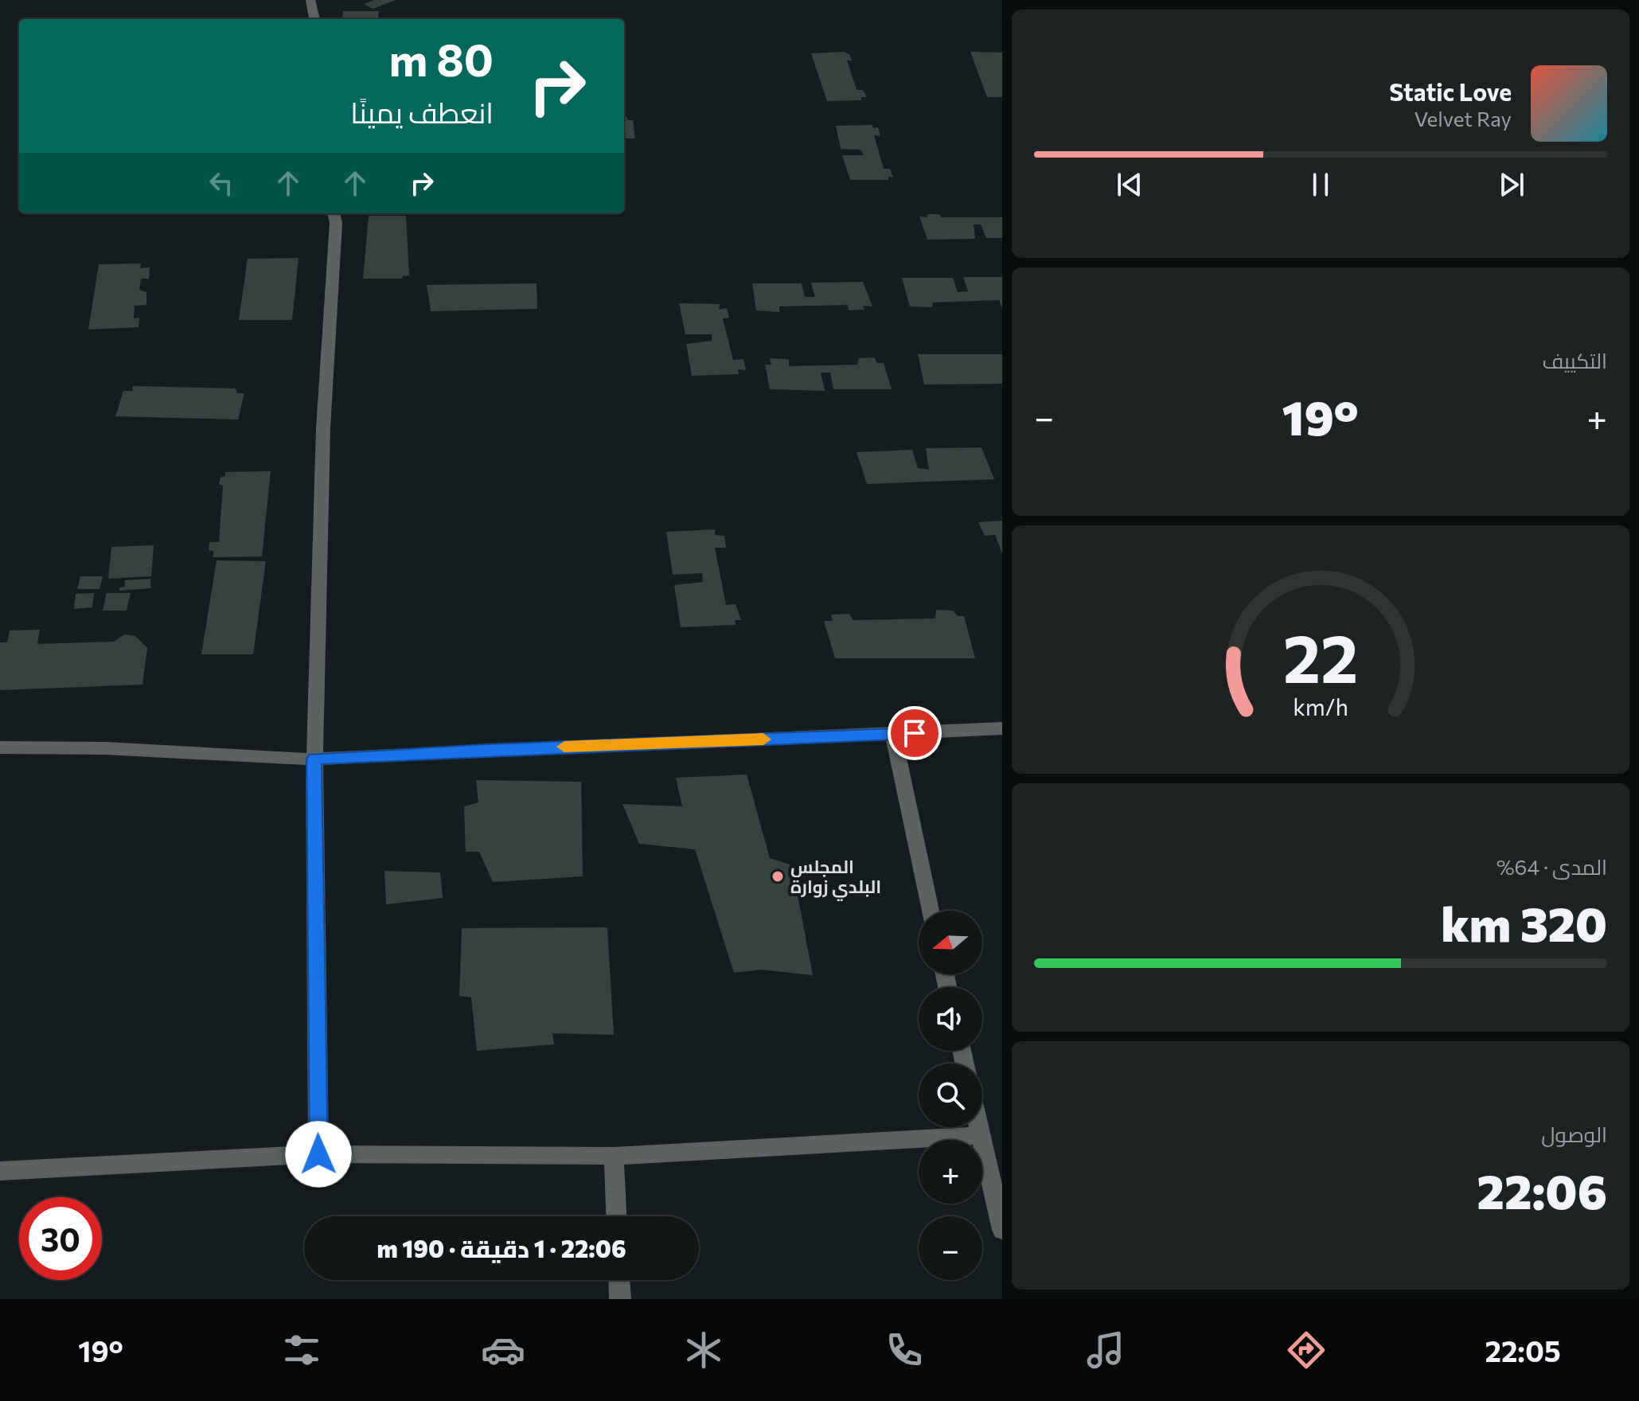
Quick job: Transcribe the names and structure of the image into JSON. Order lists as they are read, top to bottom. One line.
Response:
{"places":["المجلس البلدي زوارة"],"north":"left","page":{"turn":["80 m","انعطف يمينًا"],"song":["Static Love","Velvet Ray"],"tile":["التكييف",["المدى · 64%","320 km"],["الوصول","22:06"]],"heat":["−","19°","+"],"map_buttons":["+","−"],"limit":"30","trip":"22:06 · 1 دقيقة · 190 m","tabs":["22:05","19°"],"gauge":["22","km/h"]}}
